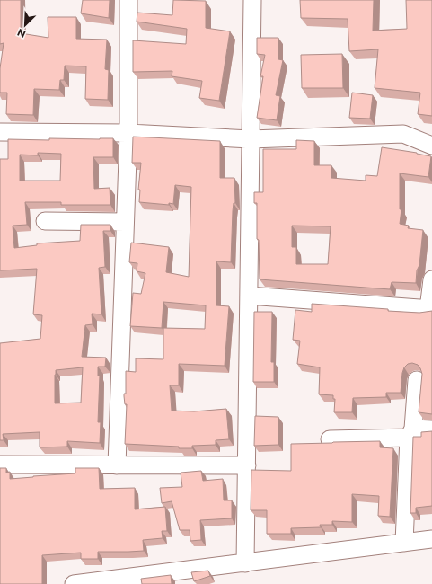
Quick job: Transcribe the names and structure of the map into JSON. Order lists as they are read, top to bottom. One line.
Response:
{"north":"bottom left"}
